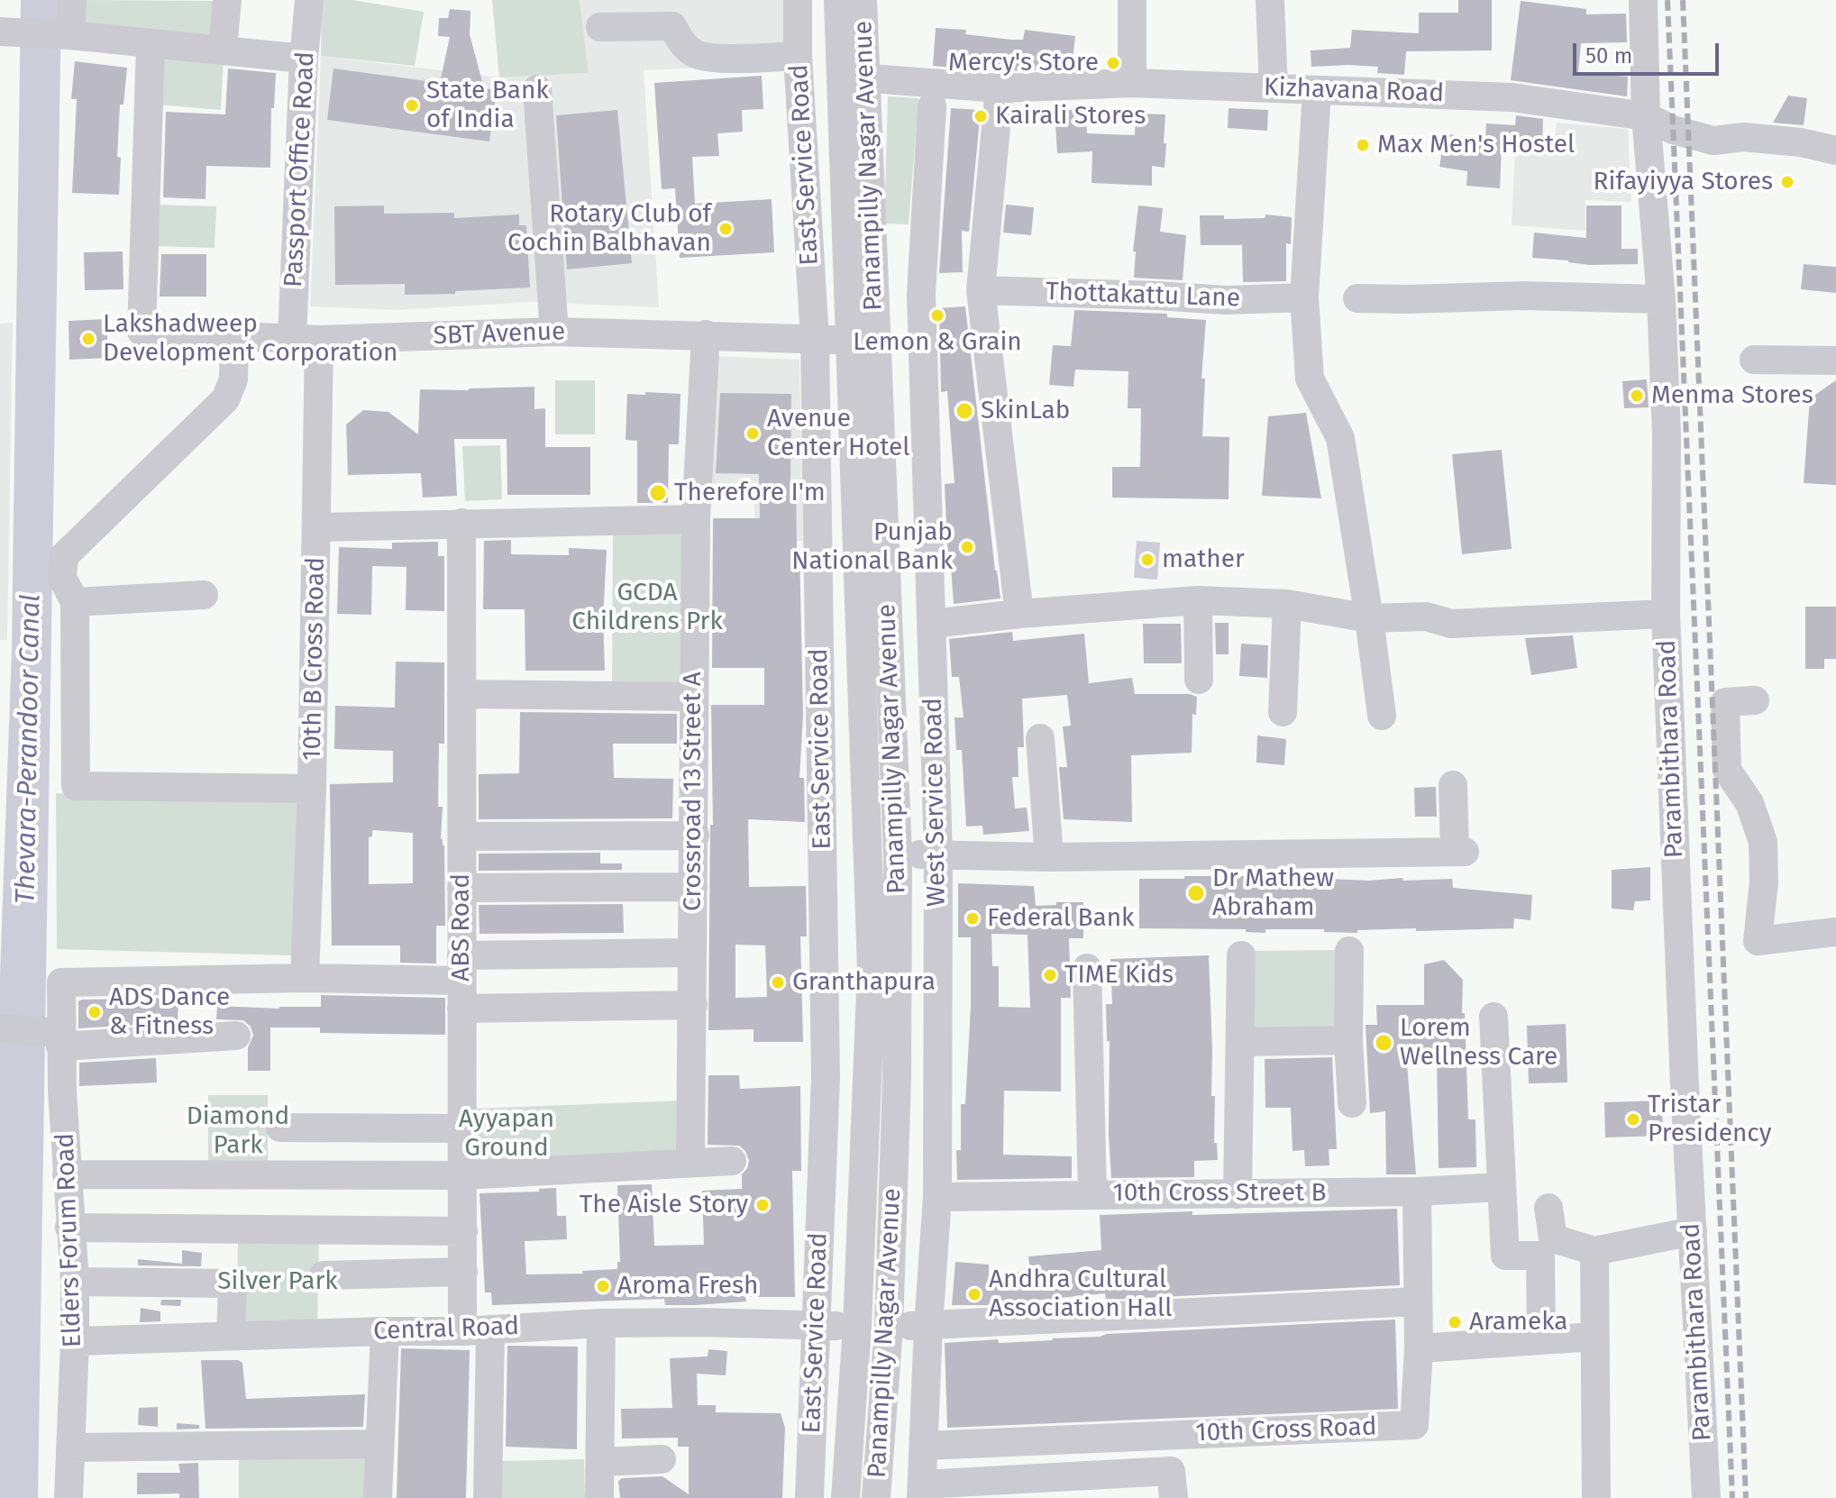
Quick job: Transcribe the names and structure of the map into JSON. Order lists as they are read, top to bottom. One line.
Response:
{"streets":{"street":["Kizhavana Road","East Service Road","Panampilly Nagar Avenue","Passport Office Road","Thottakattu Lane","SBT Avenue","10th B Cross Road","Parambithara Road","Crossroad 13 Street A","West Service Road","ABS Road","10th Cross Street B","Elders Forum Road","Central Road","10th Cross Road"]},"crossings":[["Kizhavana Road","East Service Road"],["Kizhavana Road","Panampilly Nagar Avenue"],["Kizhavana Road","Parambithara Road"],["East Service Road","SBT Avenue"],["East Service Road","Central Road"],["Panampilly Nagar Avenue","SBT Avenue"],["Panampilly Nagar Avenue","Central Road"],["Passport Office Road","SBT Avenue"],["Passport Office Road","10th B Cross Road"],["SBT Avenue","10th B Cross Road"],["SBT Avenue","Crossroad 13 Street A"],["10th B Cross Road","Elders Forum Road"],["West Service Road","10th Cross Street B"],["West Service Road","10th Cross Road"],["ABS Road","Central Road"],["10th Cross Street B","10th Cross Road"],["Elders Forum Road","Central Road"]],"water":["Thevara-Perandoor Canal"],"parks":["GCDA Childrens Prk","Diamond Park","Ayyapan Ground","Silver Park"],"places":["Mercy's Store","State Bank of India","Kairali Stores","Max Men's Hostel","Rifayiyya Stores","Rotary Club of Cochin Balbhavan","Lemon & Grain","Lakshadweep Development Corporation","Menma Stores","SkinLab","Avenue Center Hotel","Therefore I'm","Punjab National Bank","mather","Dr Mathew Abraham","Federal Bank","TIME Kids","Granthapura","ADS Dance & Fitness","Lorem Wellness Care","Tristar Presidency","The Aisle Story","Aroma Fresh","Andhra Cultural Association Hall","Arameka"],"scale_bar":"50 m"}
